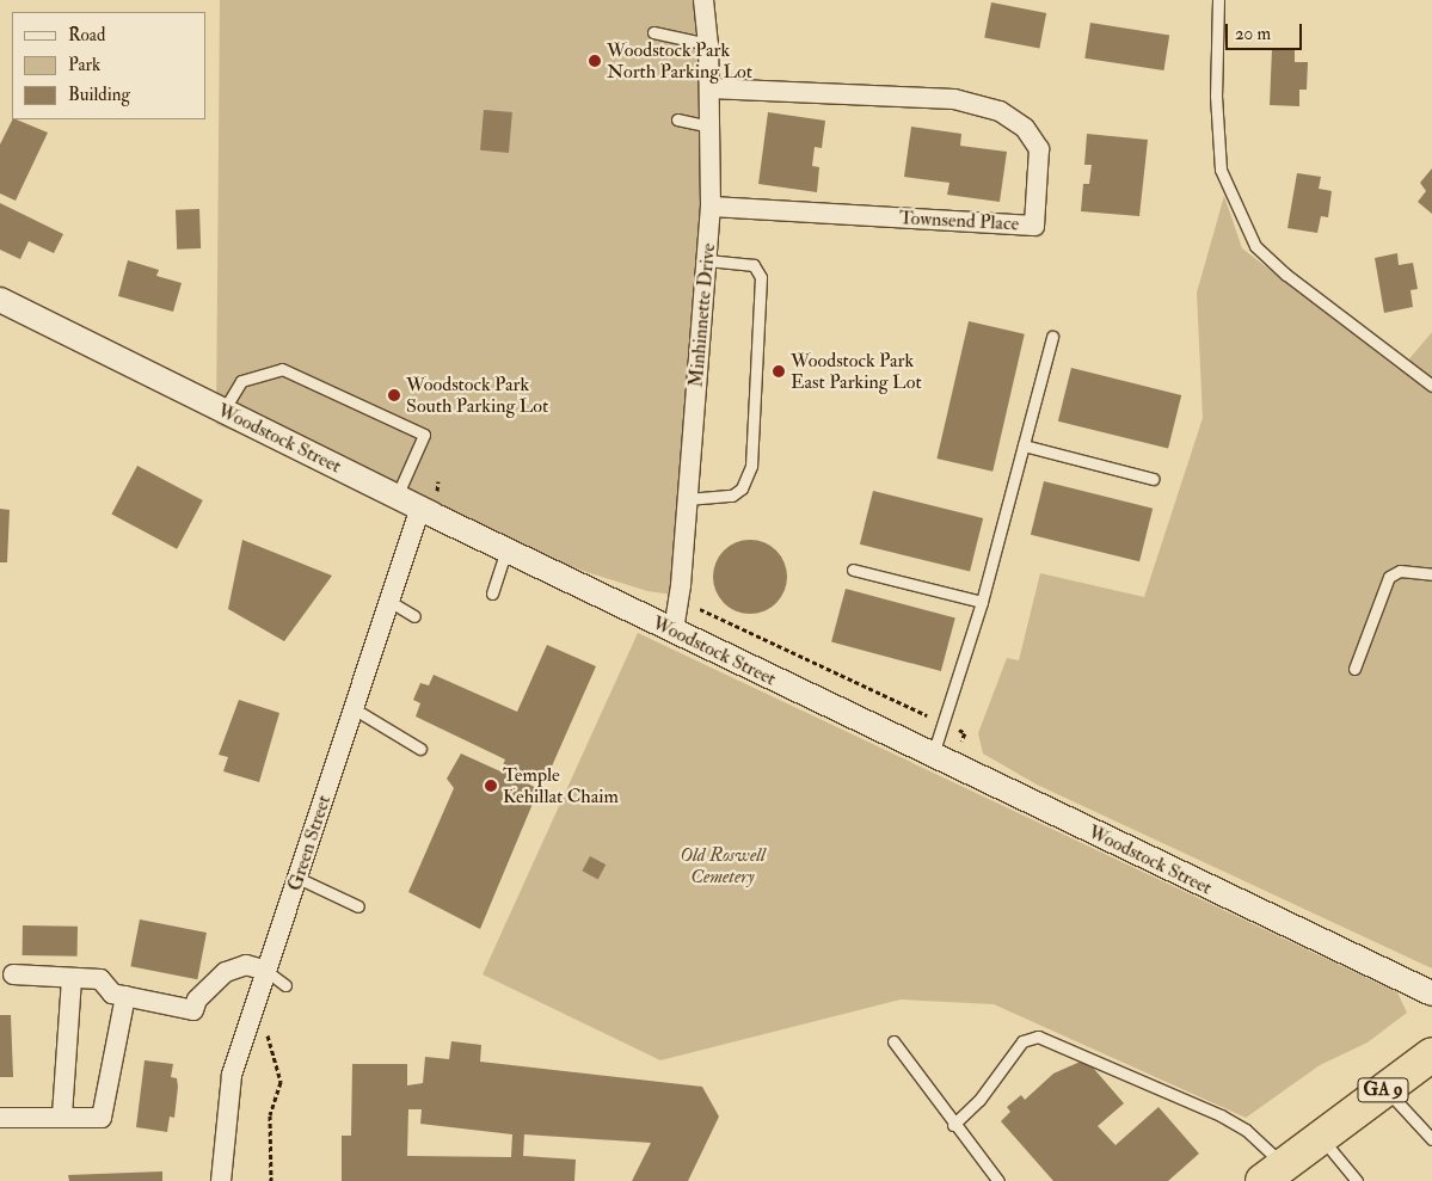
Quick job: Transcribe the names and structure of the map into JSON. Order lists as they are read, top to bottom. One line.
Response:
{"streets":{"highway":["GA 9"],"street":["Townsend Place","Minhinnette Drive","Woodstock Street","Green Street"]},"crossings":[["Townsend Place","Minhinnette Drive"],["Minhinnette Drive","Woodstock Street"],["Woodstock Street","Green Street"]],"parks":["Old Roswell Cemetery"],"places":["Woodstock Park North Parking Lot","Woodstock Park East Parking Lot","Woodstock Park South Parking Lot","Temple Kehillat Chaim"],"legend":["Road","Park","Building"],"scale_bar":"20 m"}
